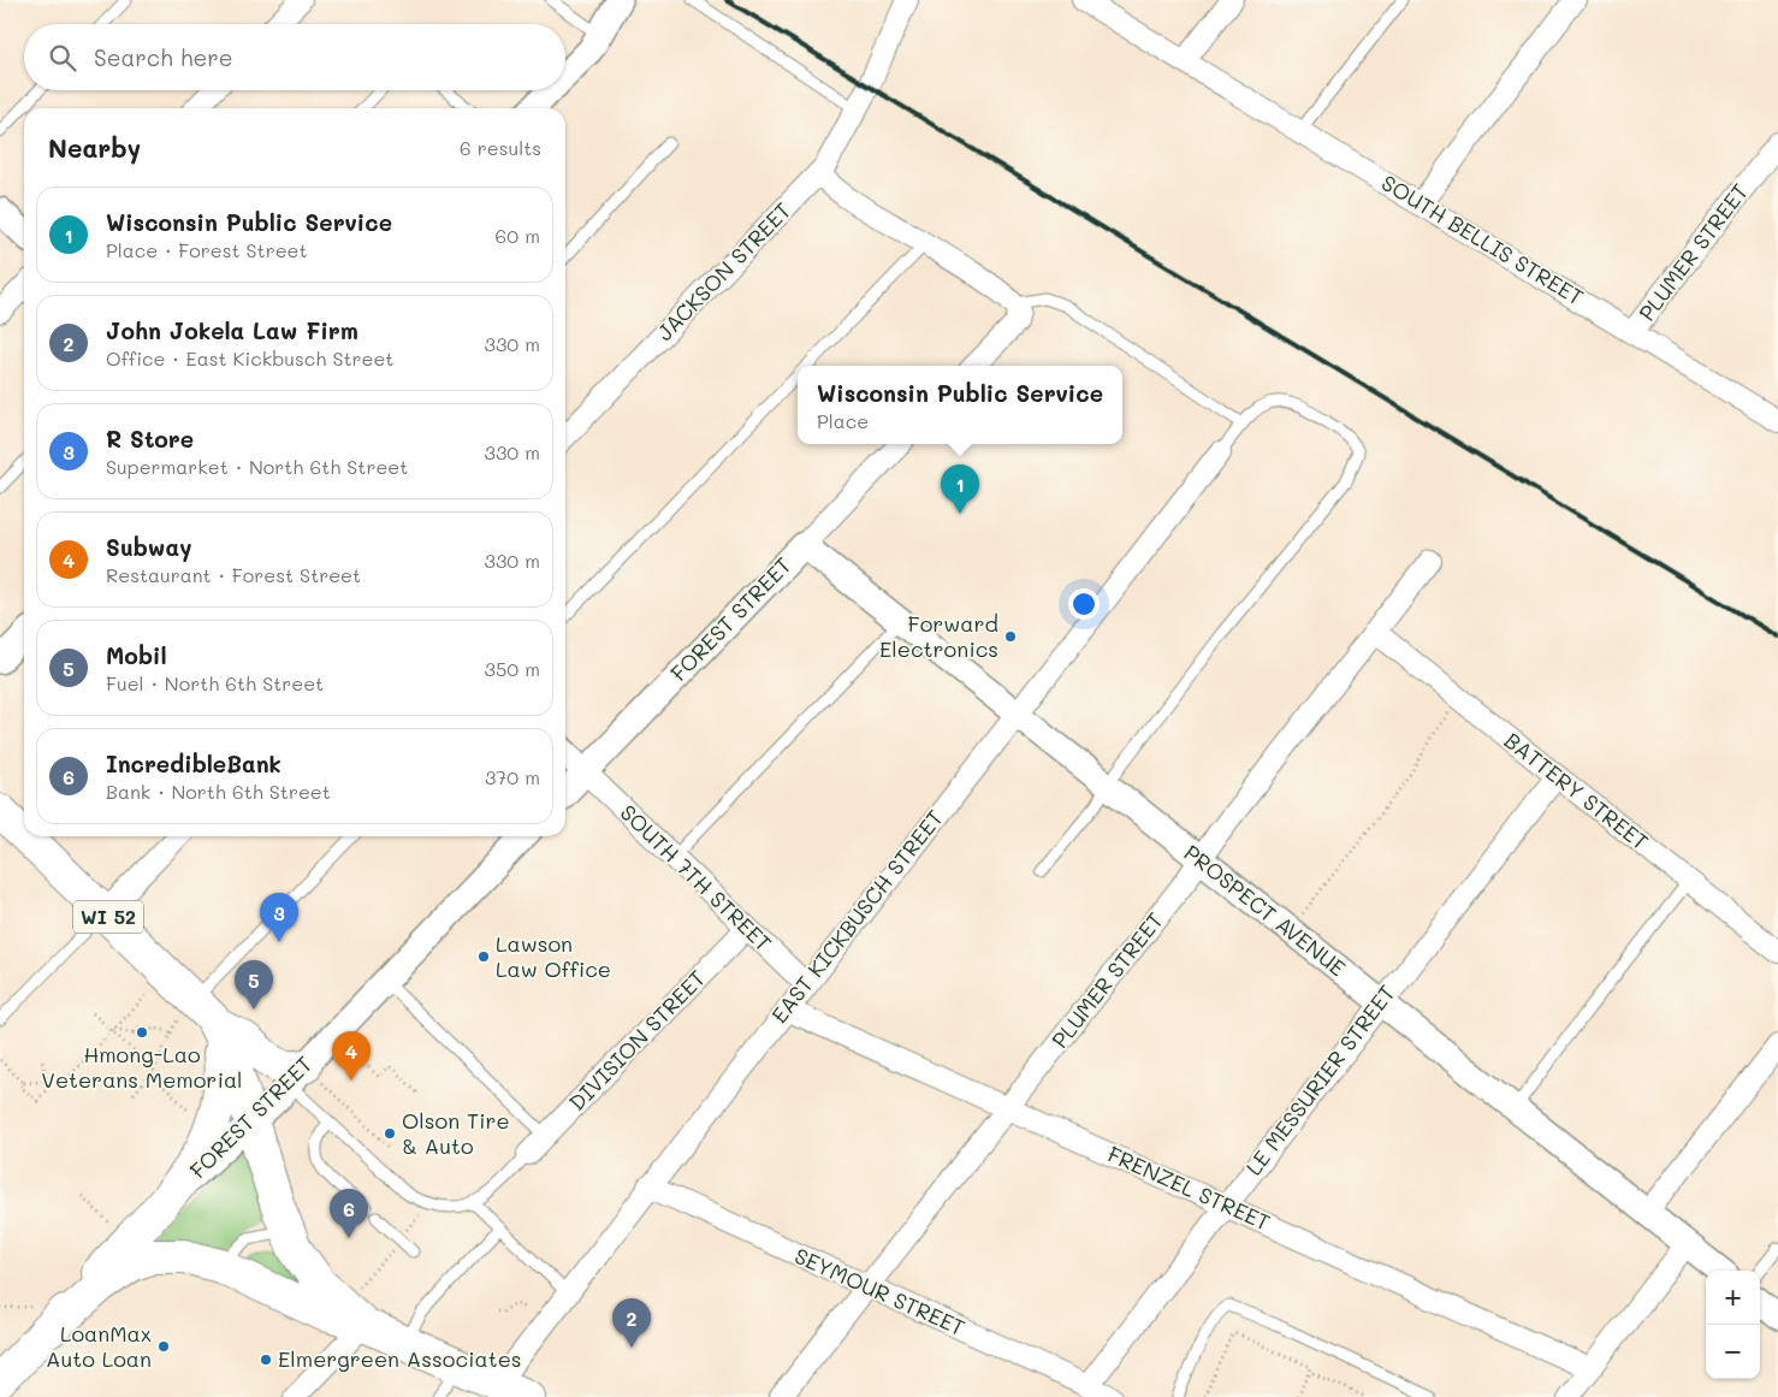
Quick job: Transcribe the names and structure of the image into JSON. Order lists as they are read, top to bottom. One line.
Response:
{"streets":{"main road":["FOREST STREET","WI 52"],"street":["SOUTH BELLIS STREET","PLUMER STREET","JACKSON STREET","BATTERY STREET","SOUTH 7TH STREET","PROSPECT AVENUE","EAST KICKBUSCH STREET","DIVISION STREET","LE MESSURIER STREET","FRENZEL STREET","SEYMOUR STREET"]},"crossings":[["SOUTH BELLIS STREET","PLUMER STREET"],["PLUMER STREET","BATTERY STREET"],["PLUMER STREET","PROSPECT AVENUE"],["PLUMER STREET","FRENZEL STREET"],["PLUMER STREET","SEYMOUR STREET"],["FOREST STREET","SOUTH 7TH STREET"],["FOREST STREET","PROSPECT AVENUE"],["BATTERY STREET","LE MESSURIER STREET"],["SOUTH 7TH STREET","EAST KICKBUSCH STREET"],["SOUTH 7TH STREET","DIVISION STREET"],["PROSPECT AVENUE","EAST KICKBUSCH STREET"],["PROSPECT AVENUE","LE MESSURIER STREET"],["EAST KICKBUSCH STREET","FRENZEL STREET"],["EAST KICKBUSCH STREET","SEYMOUR STREET"],["LE MESSURIER STREET","FRENZEL STREET"],["LE MESSURIER STREET","SEYMOUR STREET"]],"places":["Forward Electronics","Lawson Law Office","Hmong-Lao Veterans Memorial","Olson Tire & Auto","LoanMax Auto Loan","Elmergreen Associates"],"page":{"search":"Search here","heading":["Nearby","6 results"],"list":[{"mark":"1","name":"Wisconsin Public Service","note":"Place · Forest Street","value":"60 m"},{"mark":"2","name":"John Jokela Law Firm","note":"Office · East Kickbusch Street","value":"330 m"},{"mark":"3","name":"R Store","note":"Supermarket · North 6th Street","value":"330 m"},{"mark":"4","name":"Subway","note":"Restaurant · Forest Street","value":"330 m"},{"mark":"5","name":"Mobil","note":"Fuel · North 6th Street","value":"350 m"},{"mark":"6","name":"IncredibleBank","note":"Bank · North 6th Street","value":"370 m"}],"popup":["Wisconsin Public Service","Place"],"pins":["1","3","5","4","6","2"],"map_buttons":["+","−"]}}
